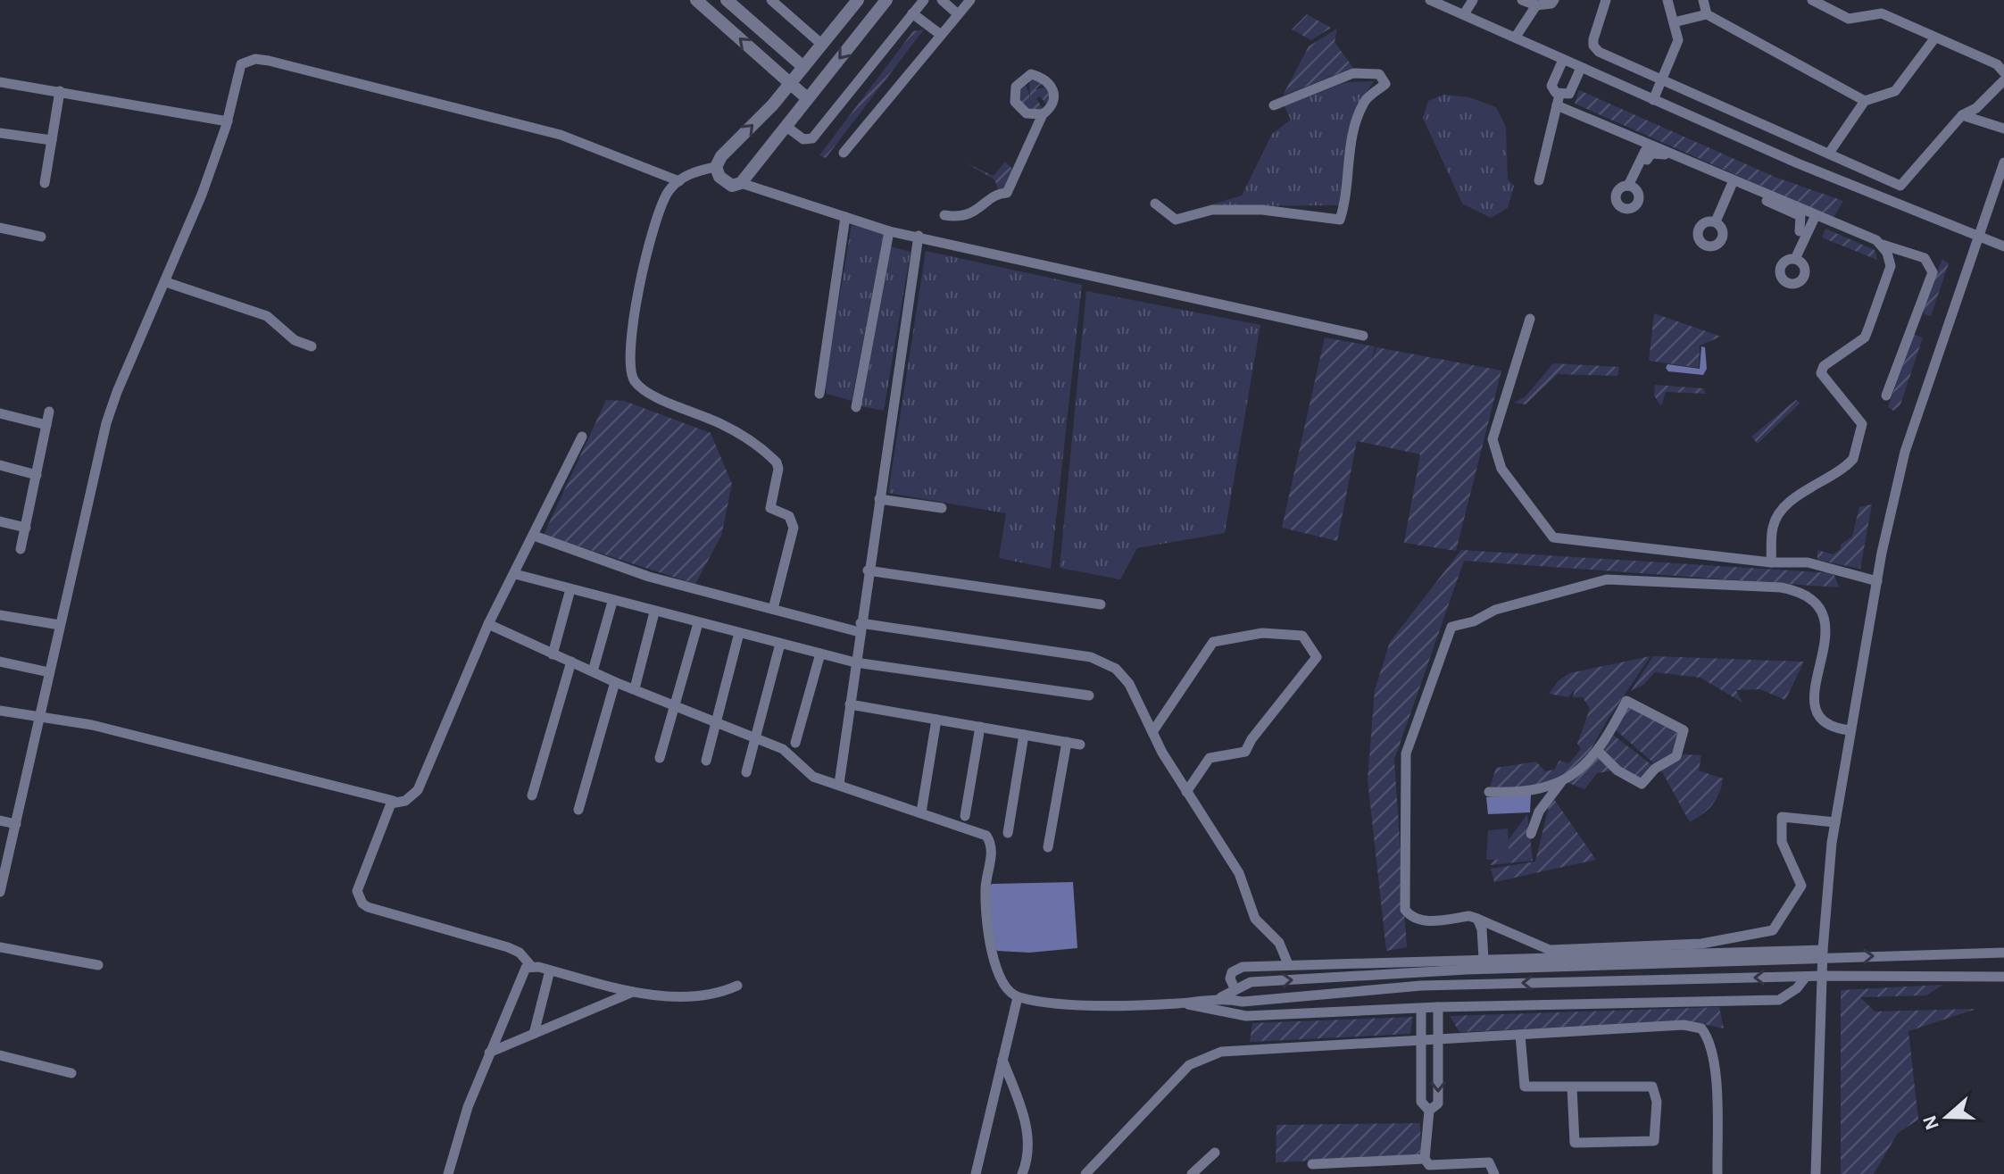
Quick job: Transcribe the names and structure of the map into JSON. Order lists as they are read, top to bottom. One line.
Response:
{"north":"left"}
